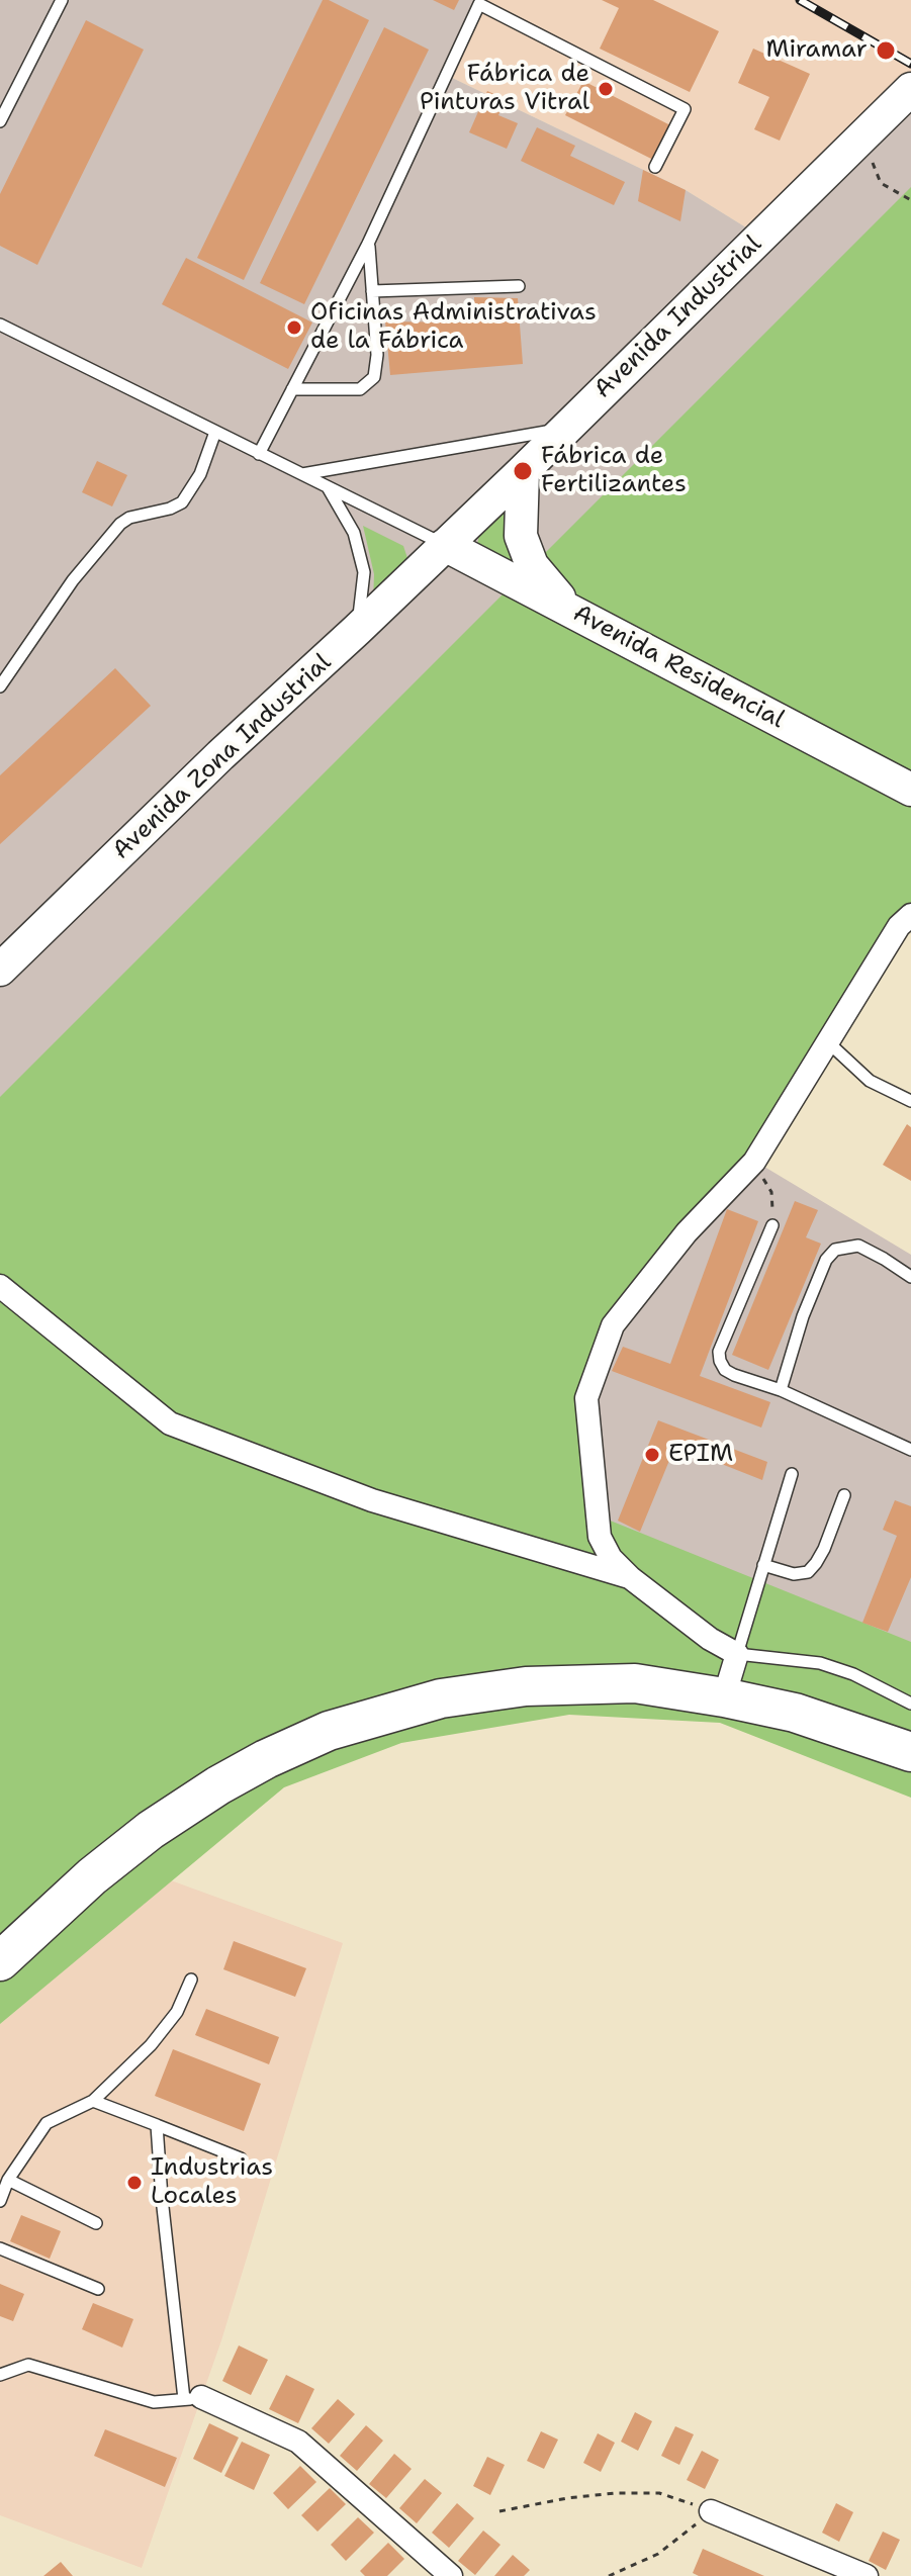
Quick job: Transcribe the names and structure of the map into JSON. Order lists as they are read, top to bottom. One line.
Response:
{"streets":{"main road":["Avenida Industrial","Avenida Residencial","Avenida Zona Industrial"]},"crossings":[["Avenida Industrial","Avenida Residencial"],["Avenida Industrial","Avenida Zona Industrial"],["Avenida Residencial","Avenida Zona Industrial"]],"places":["Miramar","Fábrica de Pinturas Vitral","Oficinas Administrativas de la Fábrica","Fábrica de Fertilizantes","EPIM","Industrias Locales"]}
